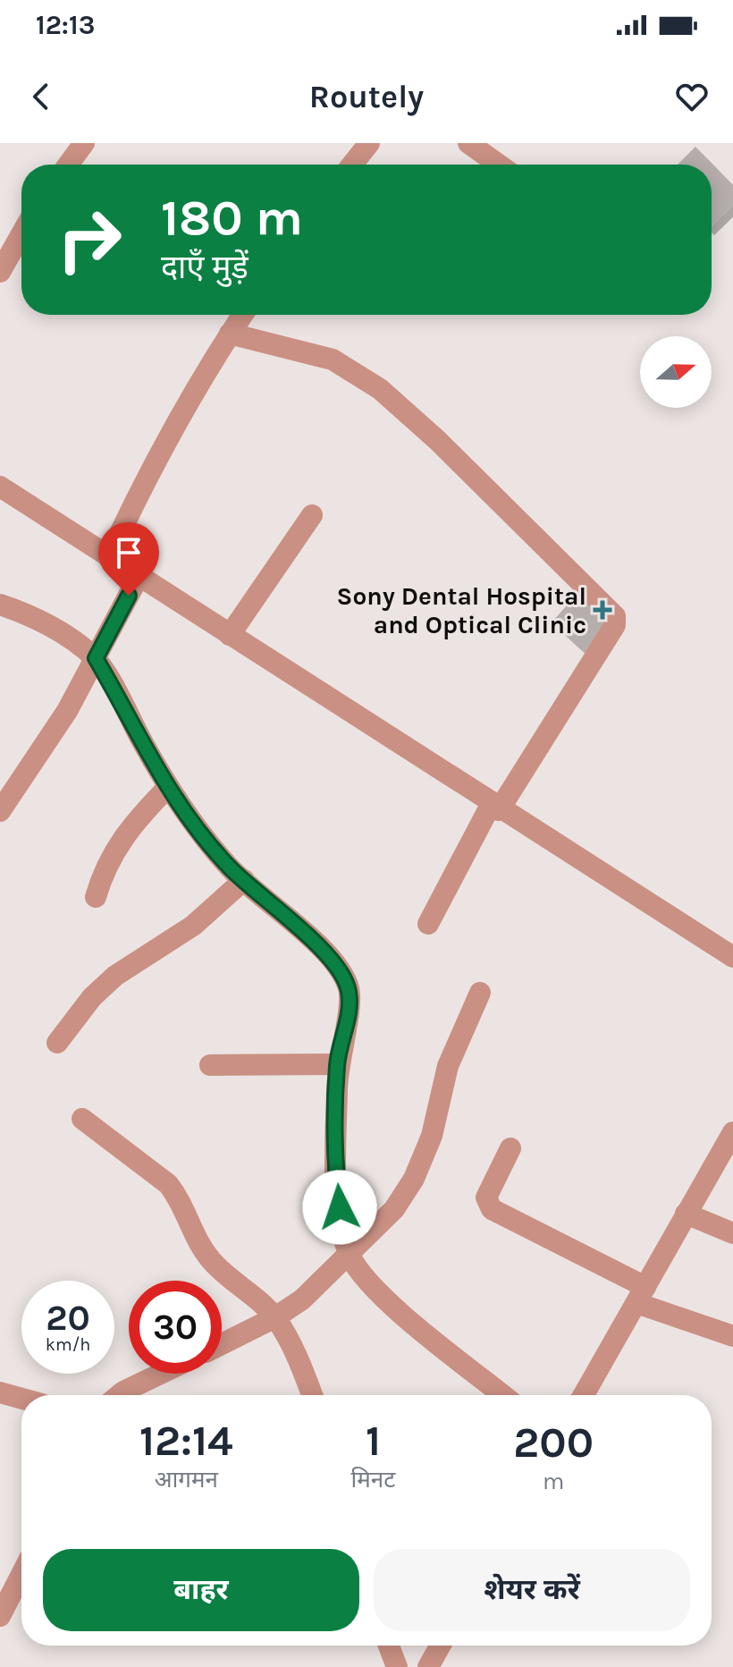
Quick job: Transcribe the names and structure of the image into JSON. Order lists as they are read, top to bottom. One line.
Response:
{"places":{"health":["Sony Dental Hospital and Optical Clinic"]},"north":"right","page":{"status":"12:13","header":"Routely","turn":["180 m","दाएँ मुड़ें"],"speed":"20 km/h","limit":"30","eta":["12:14","आगमन","1","मिनट","200","m"],"buttons":["बाहर","शेयर करें"]}}
